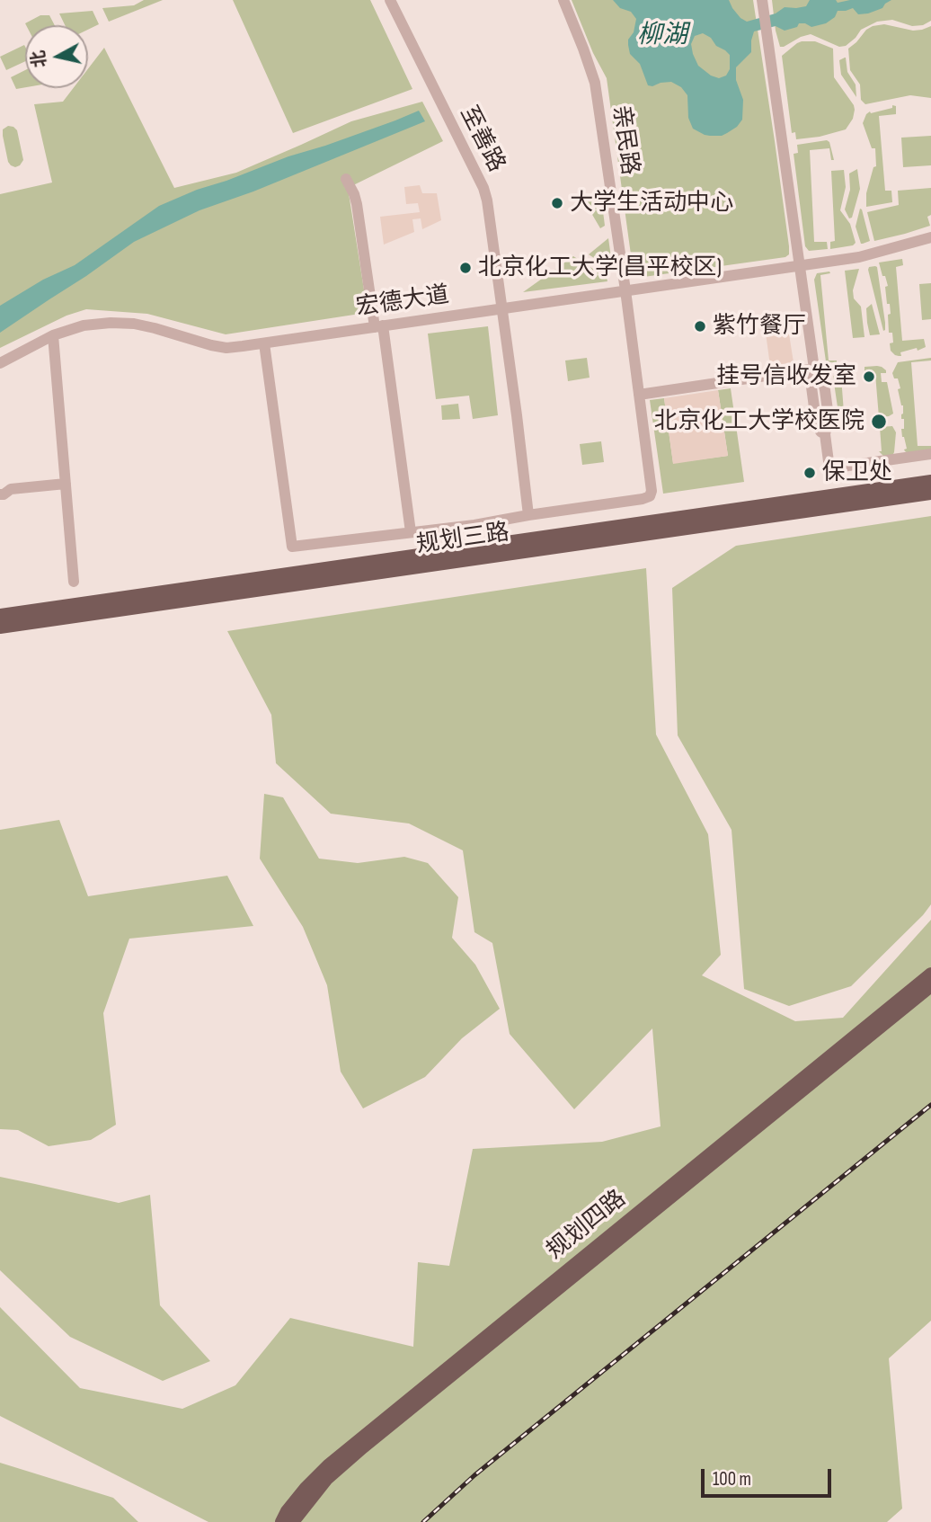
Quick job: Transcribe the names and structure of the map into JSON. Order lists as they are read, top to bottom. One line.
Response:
{"streets":{"main road":["规划三路","规划四路"],"street":["至善路","亲民路","宏德大道"]},"crossings":[["至善路","亲民路"],["至善路","宏德大道"],["亲民路","宏德大道"]],"water":["柳湖"],"places":["大学生活动中心","北京化工大学(昌平校区)","紫竹餐厅","挂号信收发室","北京化工大学校医院","保卫处"],"scale_bar":"100 m","north":"left"}
